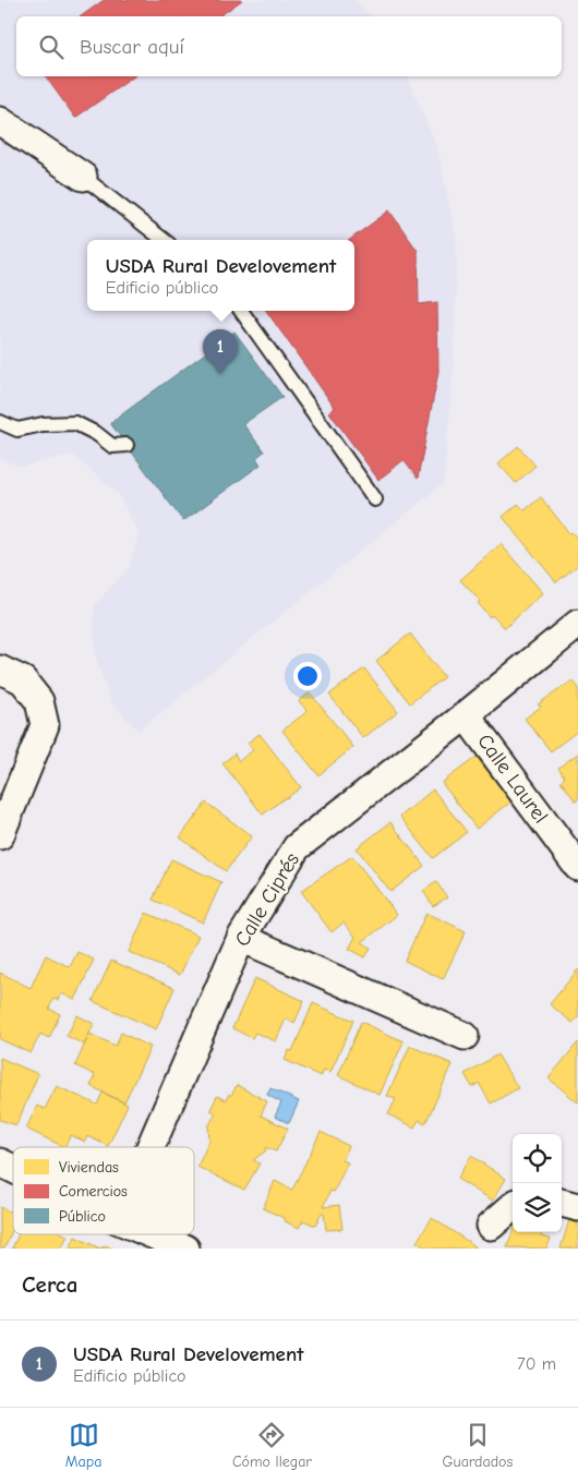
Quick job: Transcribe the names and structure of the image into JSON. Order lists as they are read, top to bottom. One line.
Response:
{"streets":{"street":["Calle Laurel","Calle Ciprés"]},"crossings":[["Calle Laurel","Calle Ciprés"]],"legend":["Viviendas","Comercios","Público"],"page":{"search":"Buscar aquí","popup":["USDA Rural Develovement","Edificio público"],"pins":"1","heading":"Cerca","list":[{"mark":"1","name":"USDA Rural Develovement","note":"Edificio público","value":"70 m"}],"nav":["Mapa","Cómo llegar","Guardados"]}}
